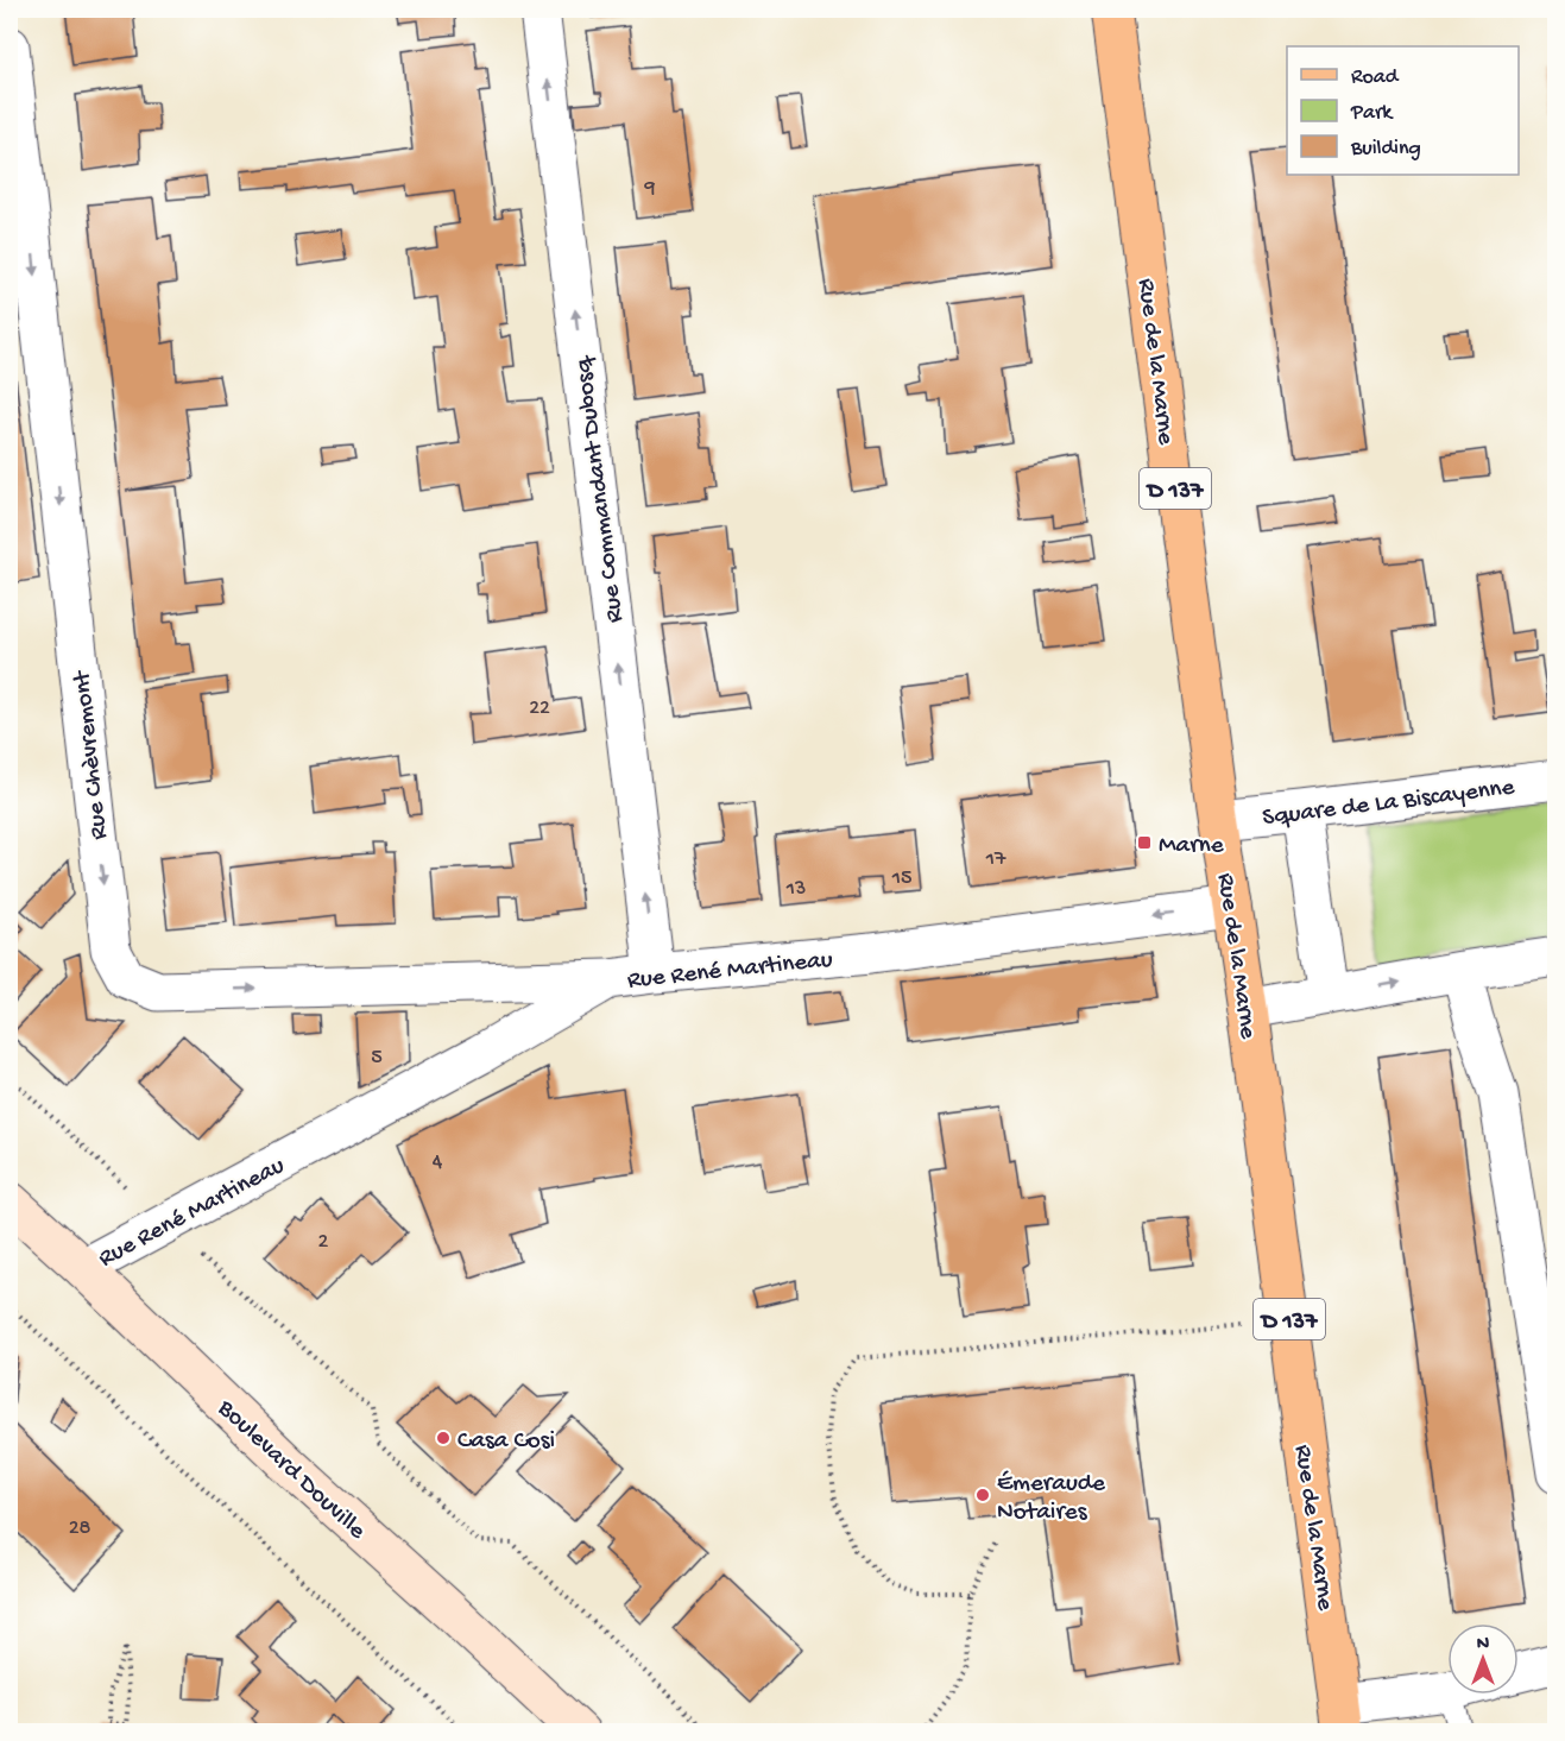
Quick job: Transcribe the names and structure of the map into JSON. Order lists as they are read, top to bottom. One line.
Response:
{"streets":{"main road":["Rue de la Marne","D 137"],"street":["Rue Commandant Dubosq","Rue Chèvremont","Square de La Biscayenne","Rue René Martineau","Boulevard Douville"]},"crossings":[["Rue de la Marne","Square de La Biscayenne"],["Rue de la Marne","Rue René Martineau"],["Rue Commandant Dubosq","Rue René Martineau"],["Rue Chèvremont","Rue René Martineau"],["Rue René Martineau","Boulevard Douville"]],"one_way":["Rue Commandant Dubosq","Rue René Martineau"],"places":{"transit":["Marne"],"other":["Casa Cosi","Émeraude Notaires"]},"house_numbers":["9","22","17","15","13","5","4","2","28"],"legend":["Road","Park","Building"],"north":"top"}
